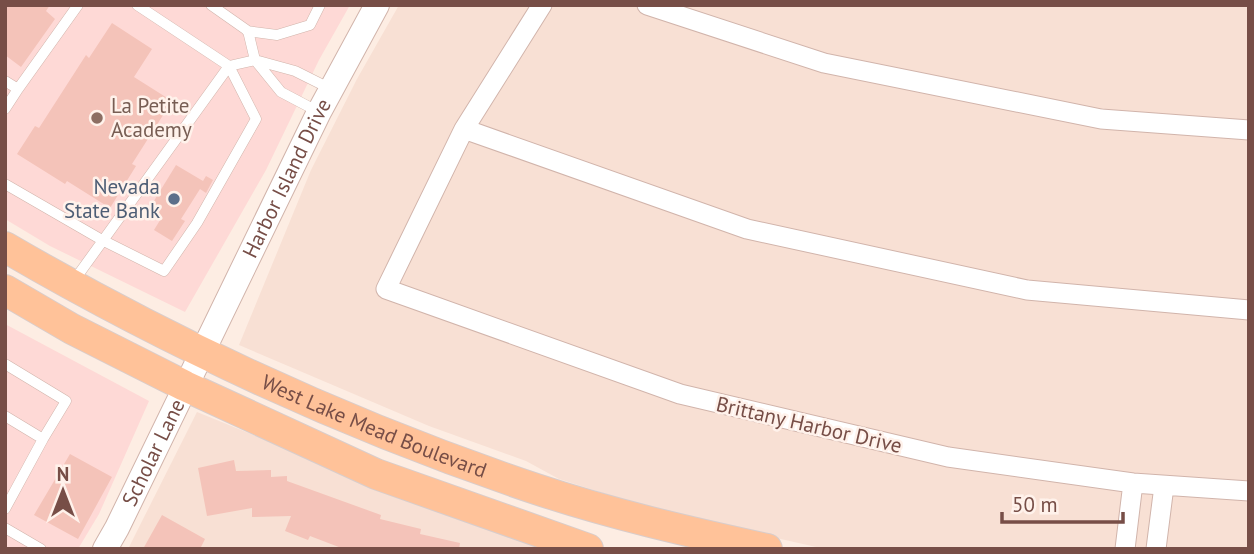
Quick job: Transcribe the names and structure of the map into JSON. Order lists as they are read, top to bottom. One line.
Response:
{"streets":{"main road":["West Lake Mead Boulevard"],"street":["Harbor Island Drive","Brittany Harbor Drive","Scholar Lane"]},"crossings":[["Harbor Island Drive","West Lake Mead Boulevard"],["Harbor Island Drive","Scholar Lane"],["West Lake Mead Boulevard","Scholar Lane"]],"places":["La Petite Academy","Nevada State Bank"],"scale_bar":"50 m","north":"top"}
